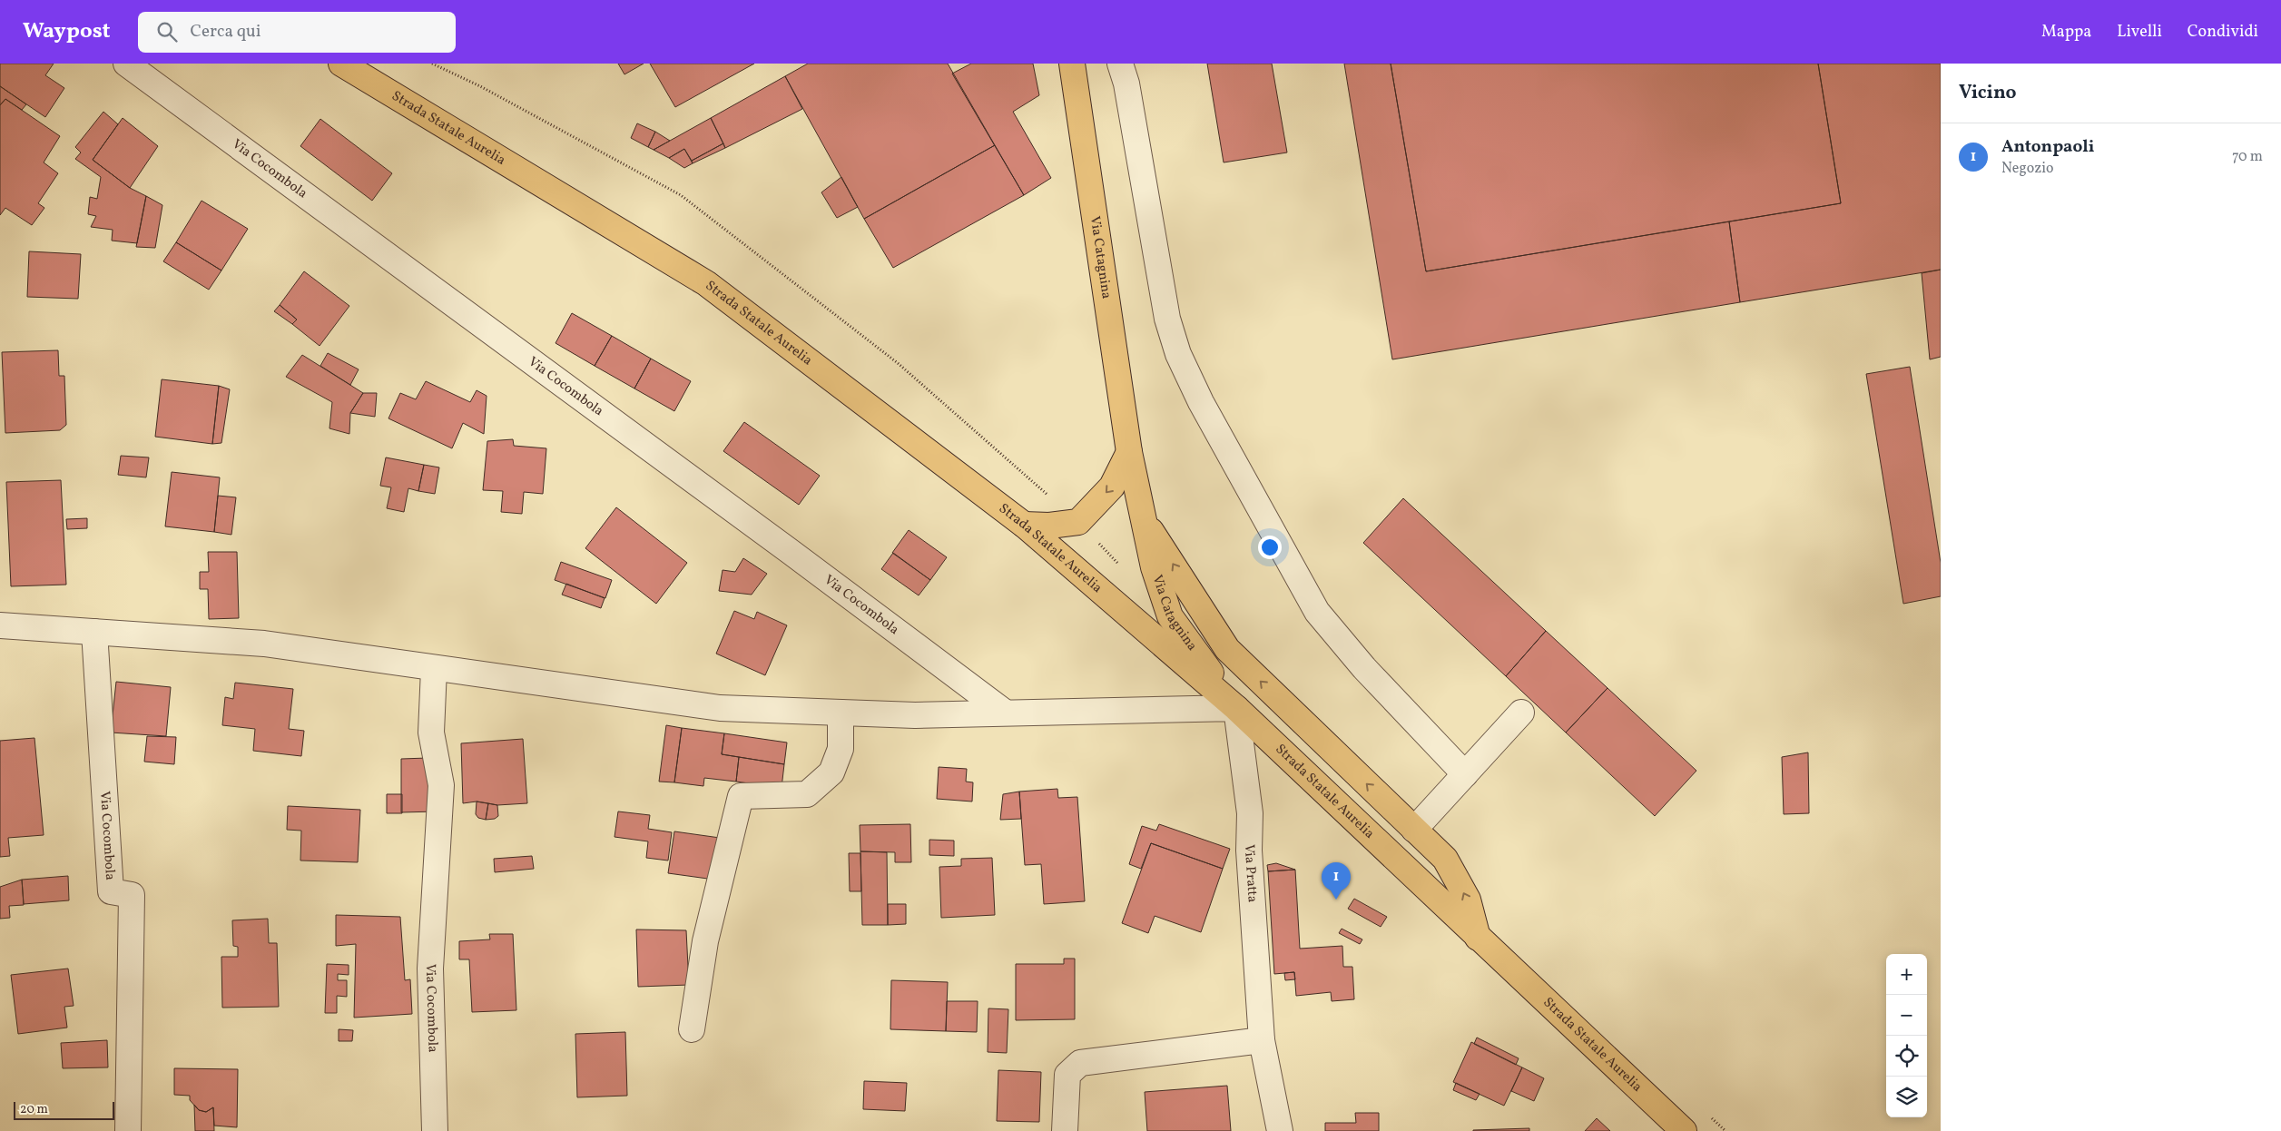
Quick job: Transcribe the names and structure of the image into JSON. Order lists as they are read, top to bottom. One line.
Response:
{"streets":{"main road":["Strada Statale Aurelia","Via Catagnina"],"street":["Via Cocombola","Via Pratta"]},"crossings":[["Strada Statale Aurelia","Via Catagnina"],["Strada Statale Aurelia","Via Pratta"],["Via Catagnina","Via Pratta"]],"scale_bar":"20 m","page":{"header":"Waypost","search":"Cerca qui","nav":["Mappa","Livelli","Condividi"],"heading":"Vicino","list":[{"mark":"1","name":"Antonpaoli","note":"Negozio","value":"70 m"}],"pins":"1","map_buttons":["+","−"],"scale":"20 m"}}
